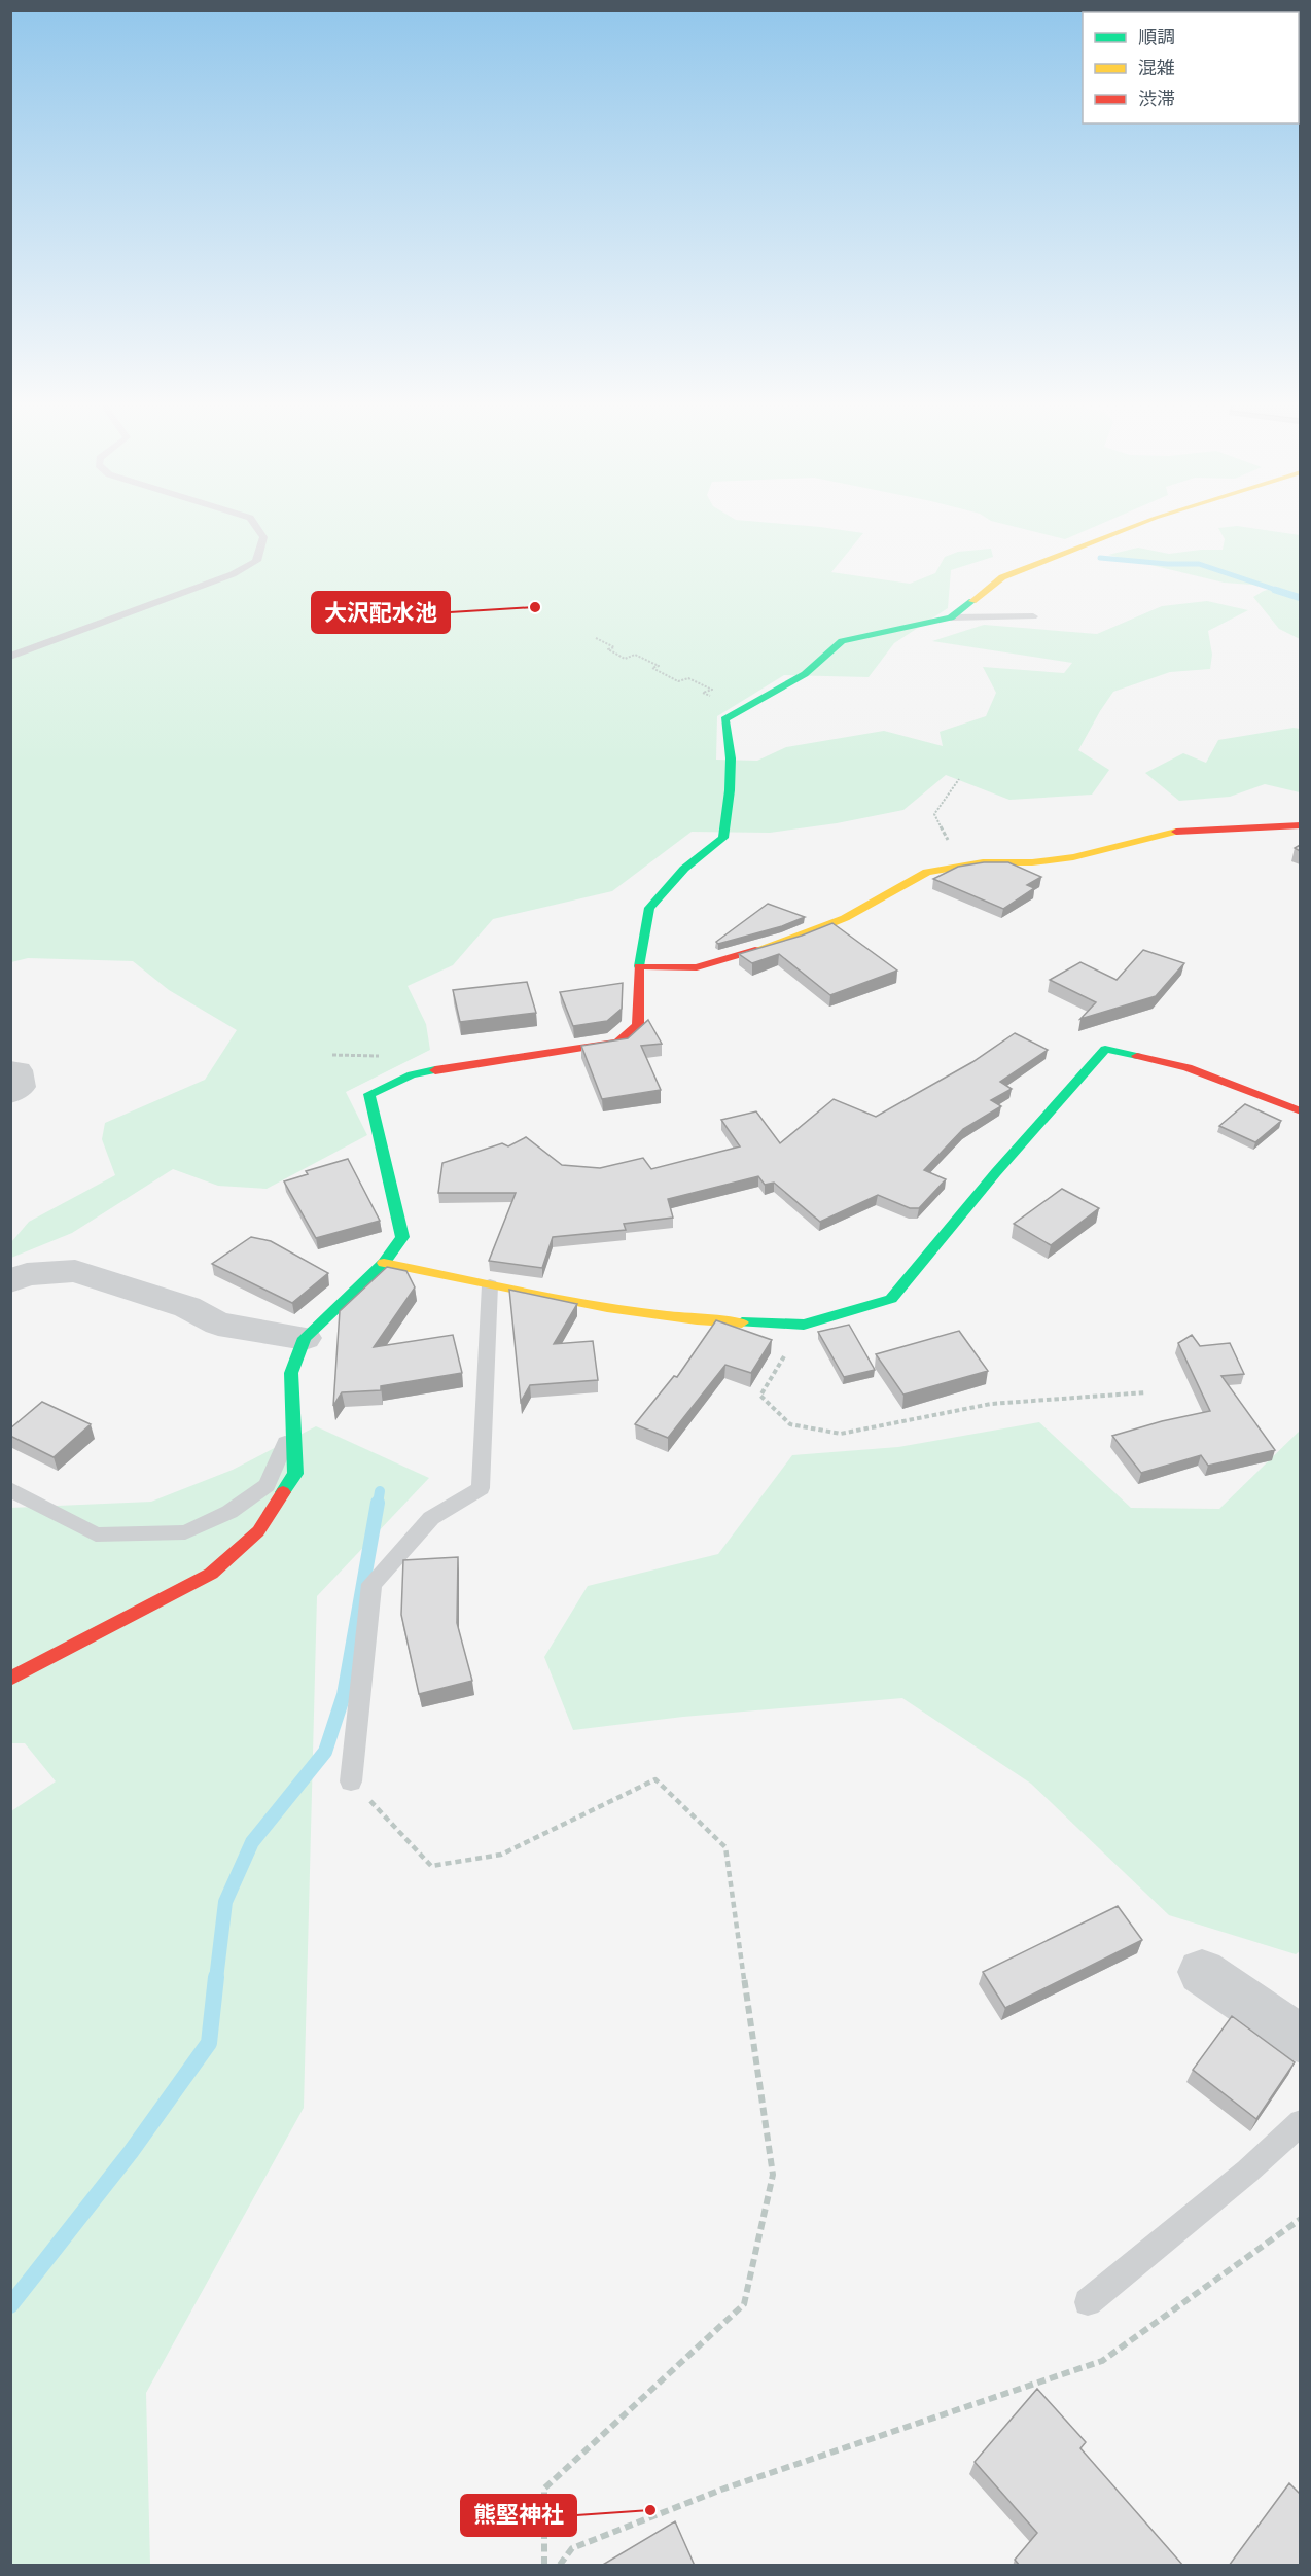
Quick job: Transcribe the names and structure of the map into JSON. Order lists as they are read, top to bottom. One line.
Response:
{"places":["大沢配水池","熊堅神社"],"legend":["順調","混雑","渋滞"]}
